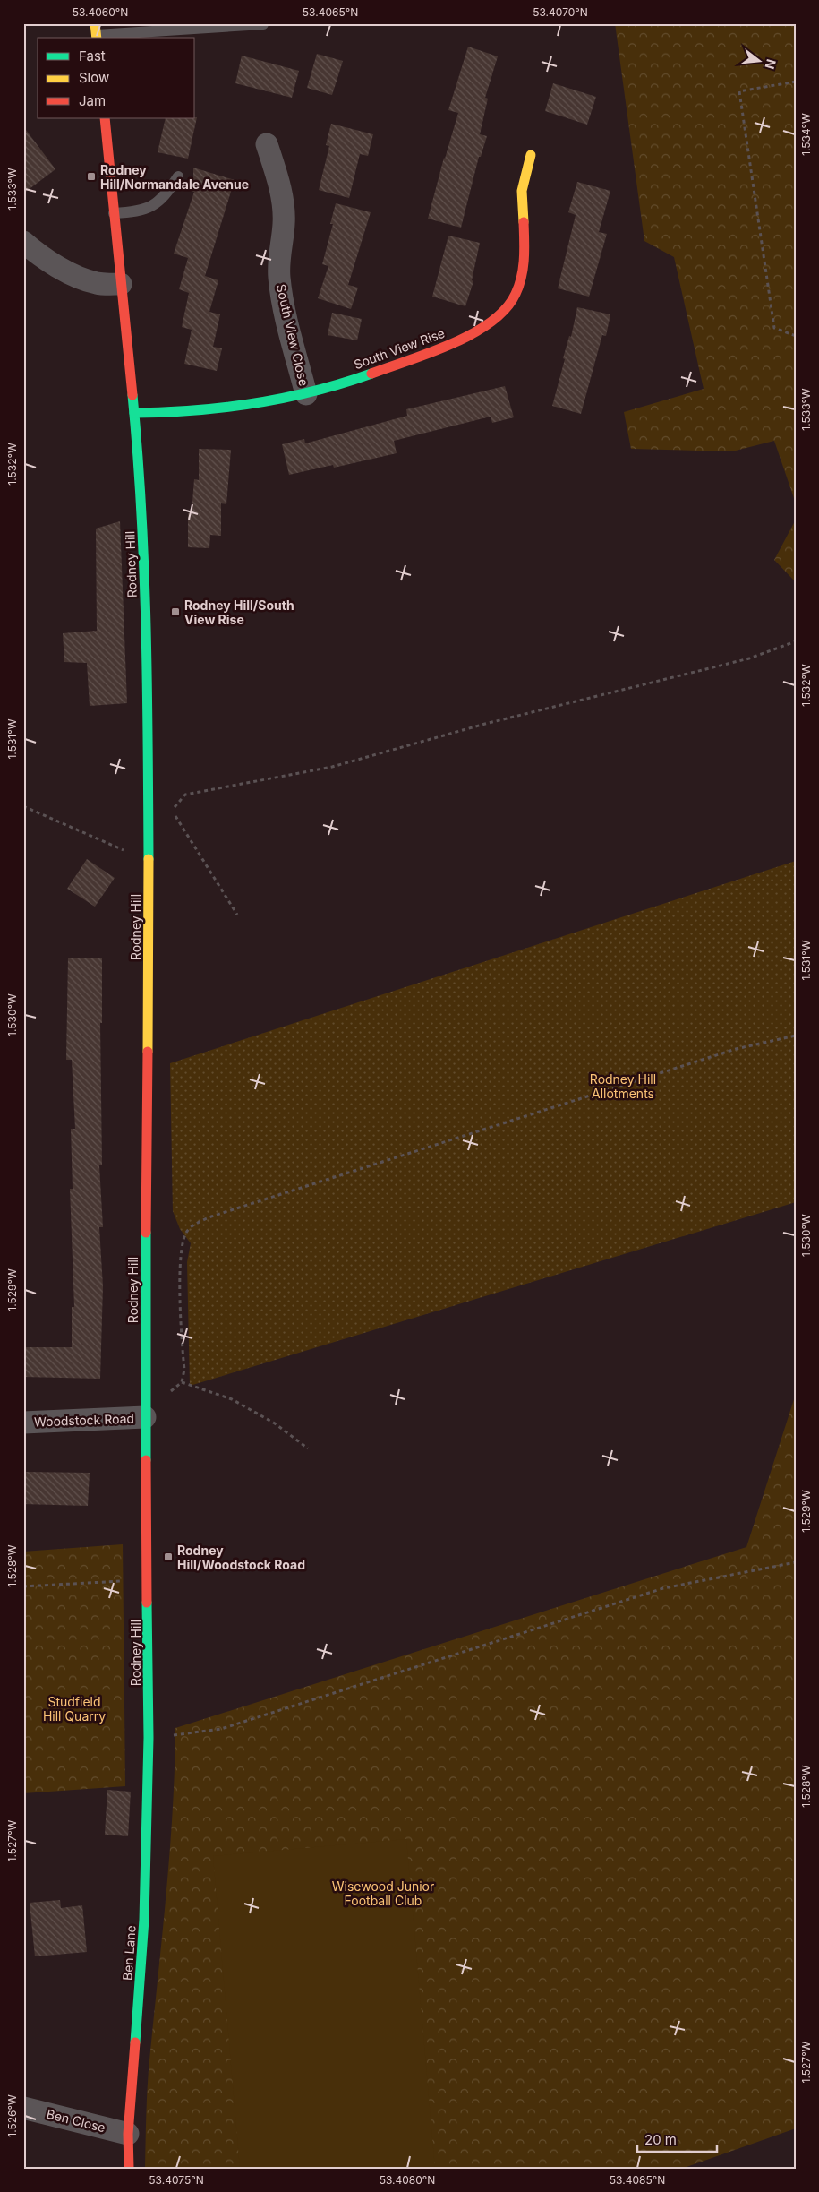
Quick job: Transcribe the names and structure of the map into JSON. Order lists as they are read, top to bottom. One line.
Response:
{"streets":{"street":["South View Close","South View Rise","Rodney Hill","Woodstock Road","Ben Lane","Ben Close"]},"crossings":[["South View Close","South View Rise"],["South View Rise","Rodney Hill"],["Rodney Hill","Woodstock Road"],["Rodney Hill","Ben Lane"],["Ben Lane","Ben Close"]],"parks":["Rodney Hill Allotments","Studfield Hill Quarry","Wisewood Junior Football Club"],"places":{"transit":["Rodney Hill/Normandale Avenue","Rodney Hill/South View Rise","Rodney Hill/Woodstock Road"]},"legend":["Fast","Slow","Jam"],"scale_bar":"20 m","north":"right","coordinates":["53.4060°N","53.4065°N","53.4070°N","1.534°W","1.533°W","1.532°W","1.531°W","1.530°W","1.529°W","1.528°W","1.527°W","1.526°W","53.4075°N","53.4080°N","53.4085°N"]}
